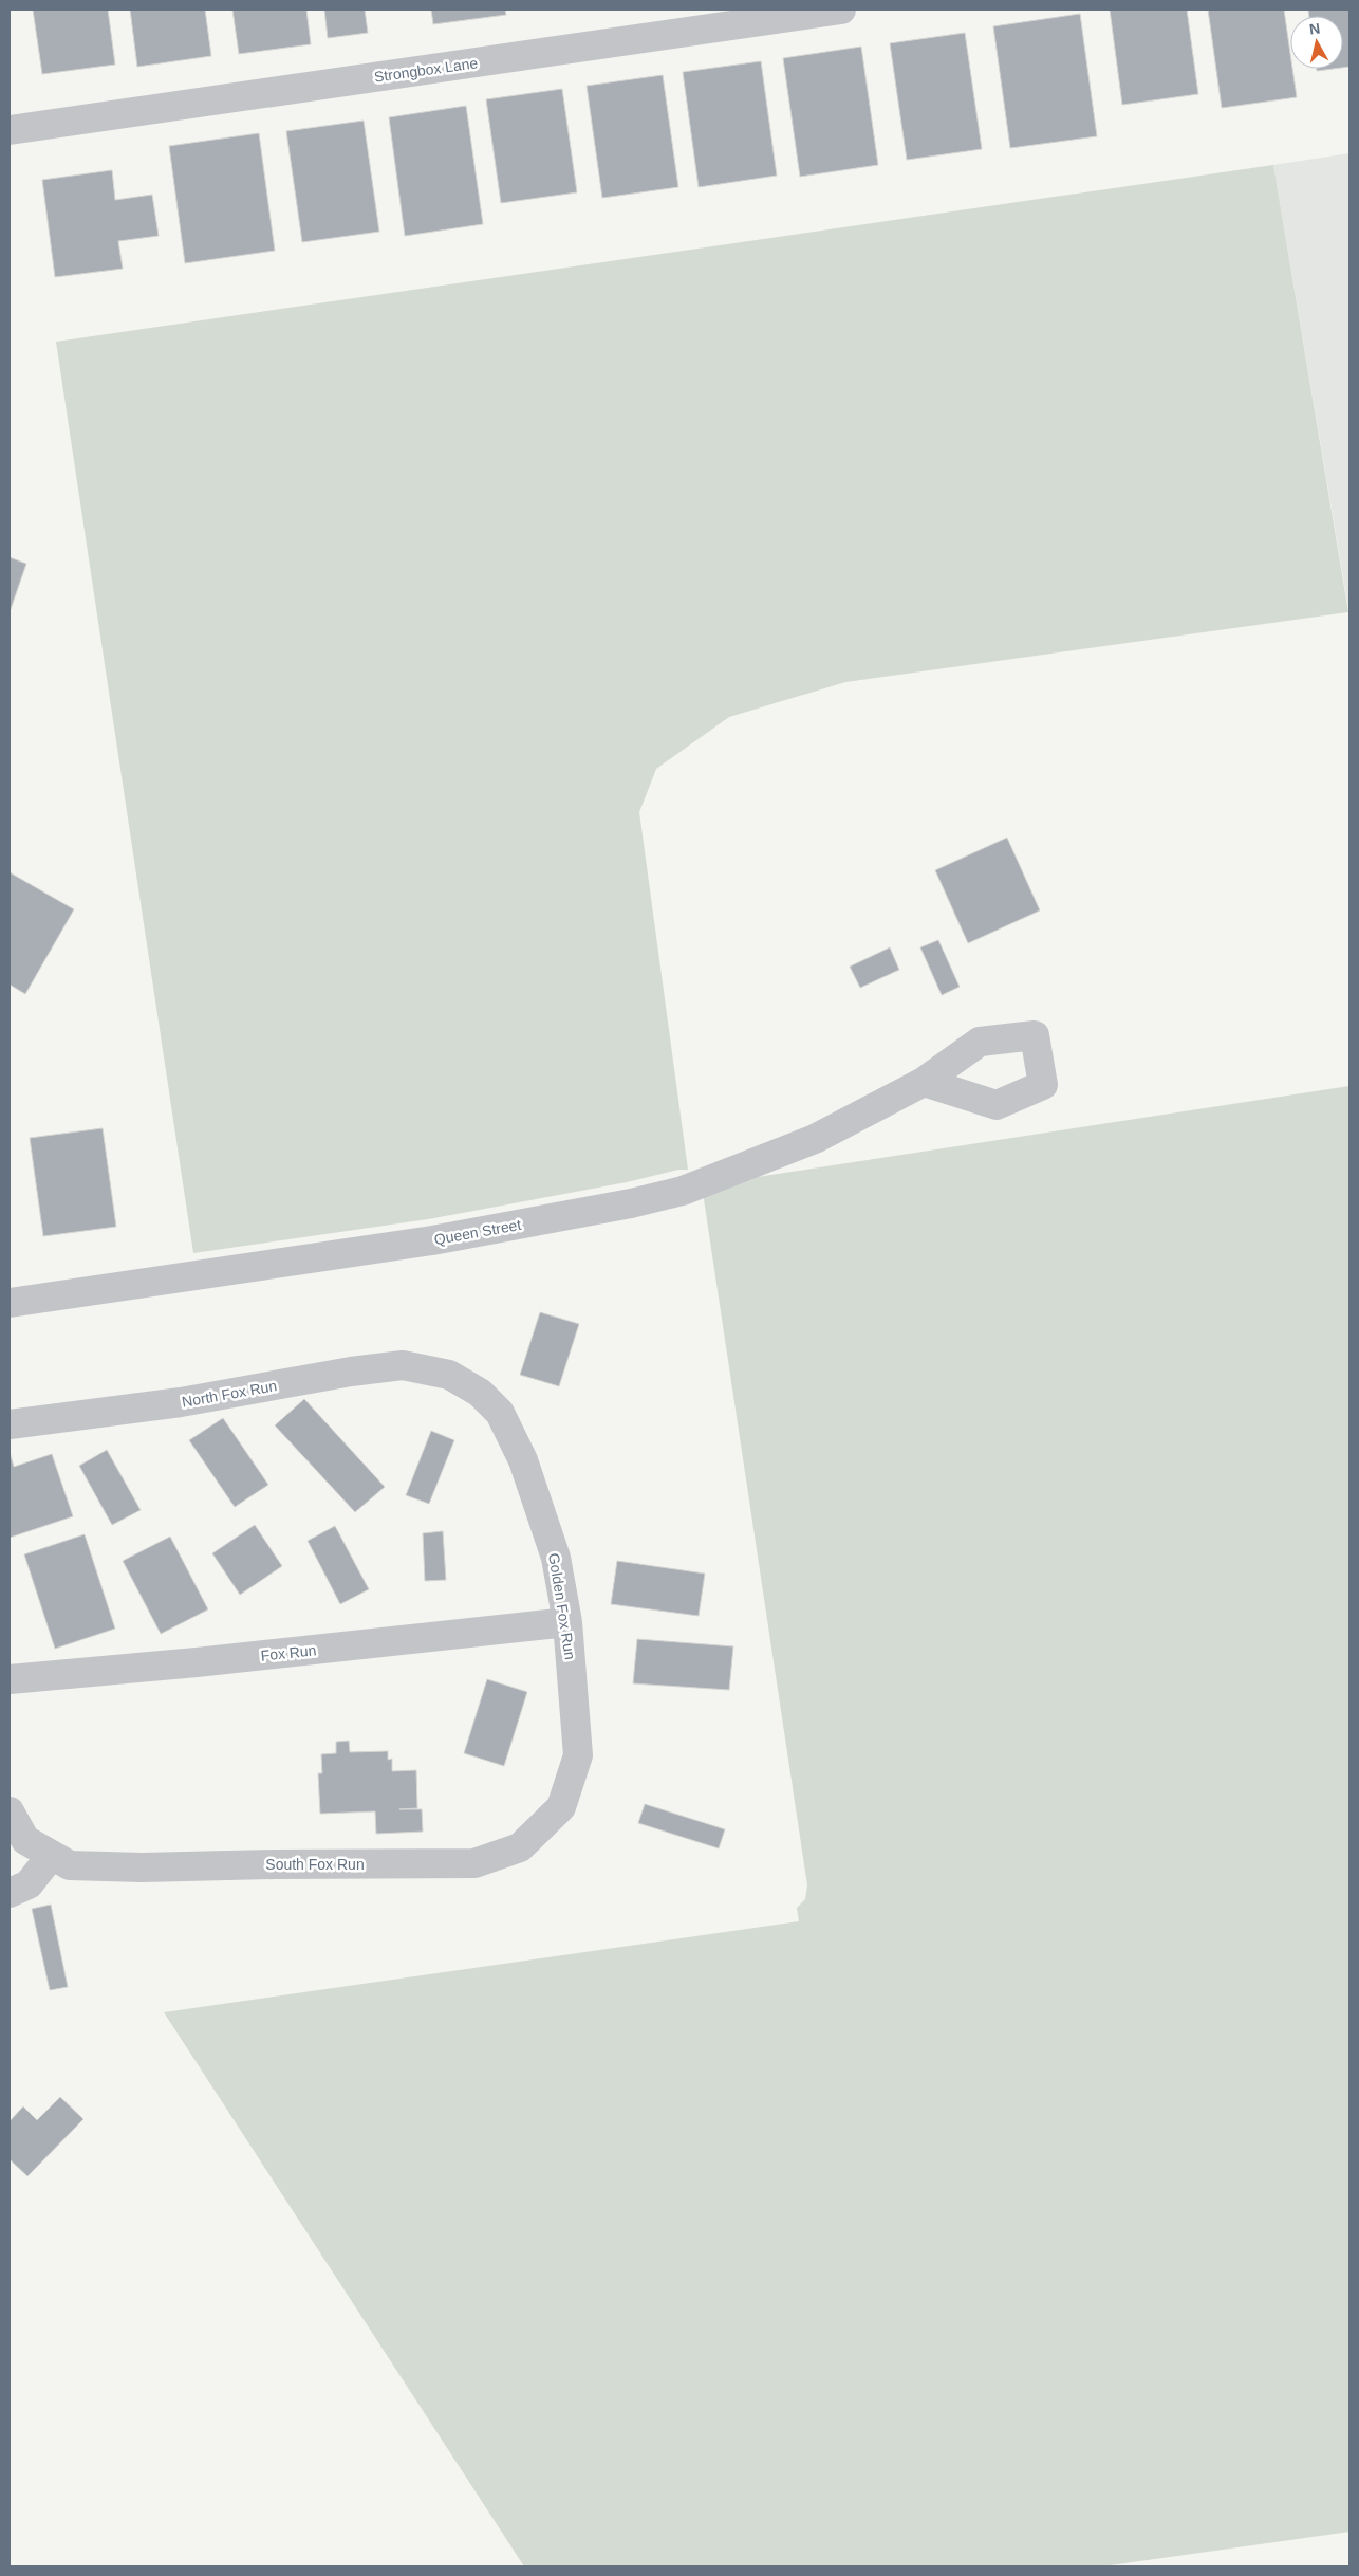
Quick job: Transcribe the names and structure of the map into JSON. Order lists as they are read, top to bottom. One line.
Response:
{"streets":{"street":["Strongbox Lane","Queen Street","North Fox Run","Golden Fox Run","Fox Run","South Fox Run"]},"crossings":[["North Fox Run","Golden Fox Run"],["Golden Fox Run","Fox Run"],["Golden Fox Run","South Fox Run"]],"north":"top"}
